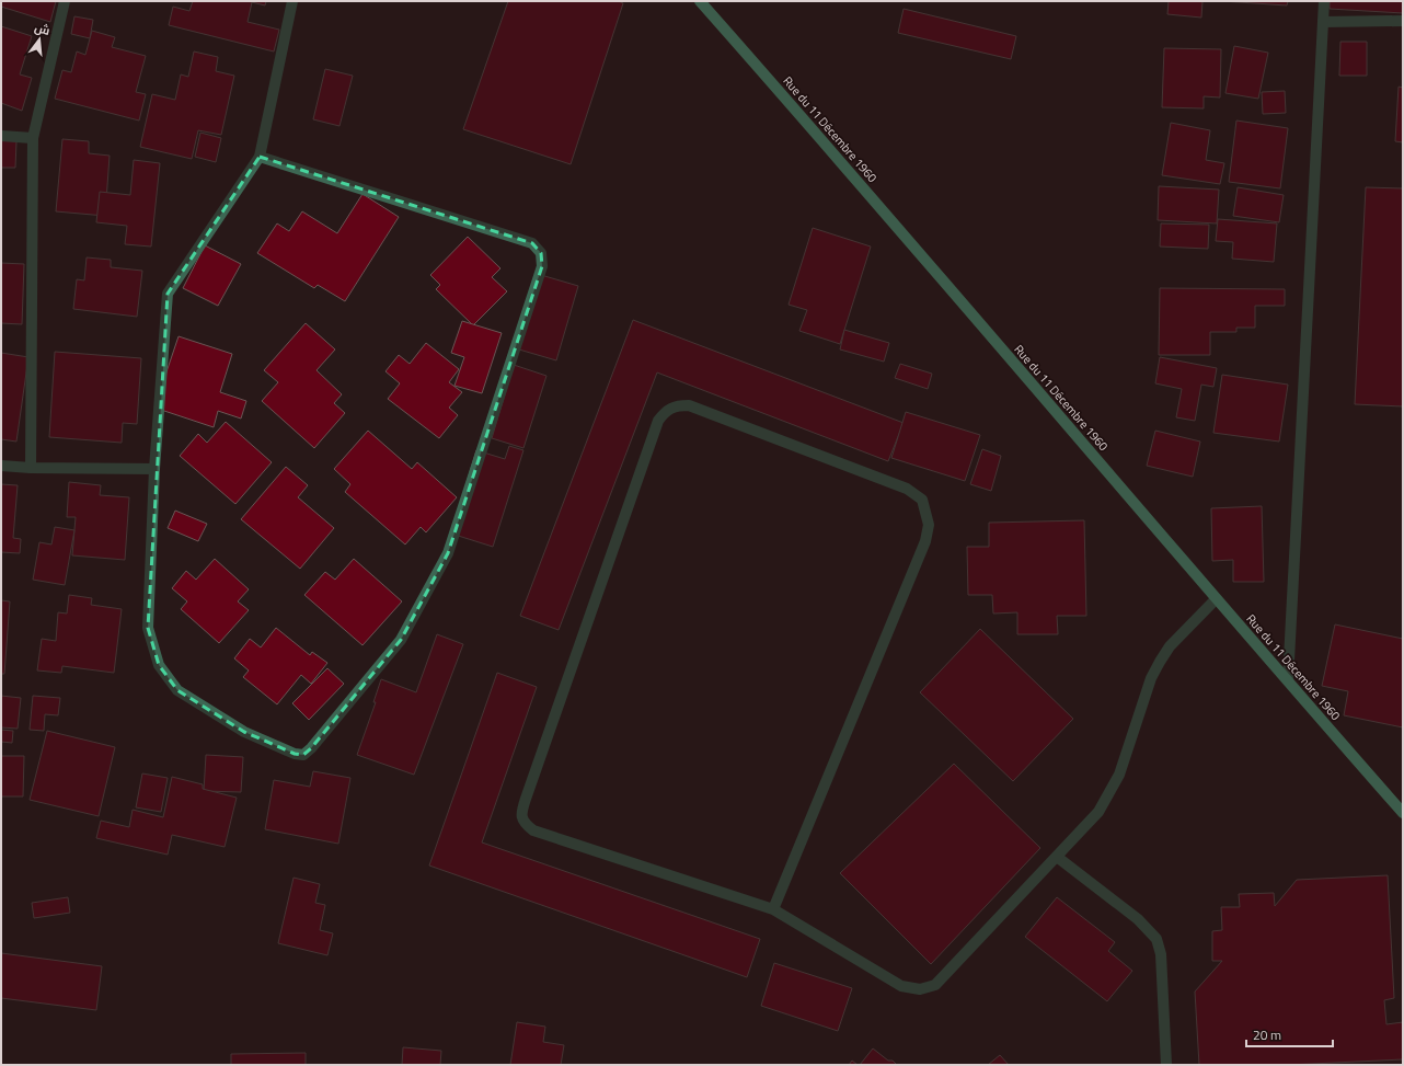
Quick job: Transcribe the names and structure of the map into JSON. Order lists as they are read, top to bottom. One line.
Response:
{"streets":{"main road":["Rue du 11 Décembre 1960"]},"scale_bar":"20 m","north":"top"}
